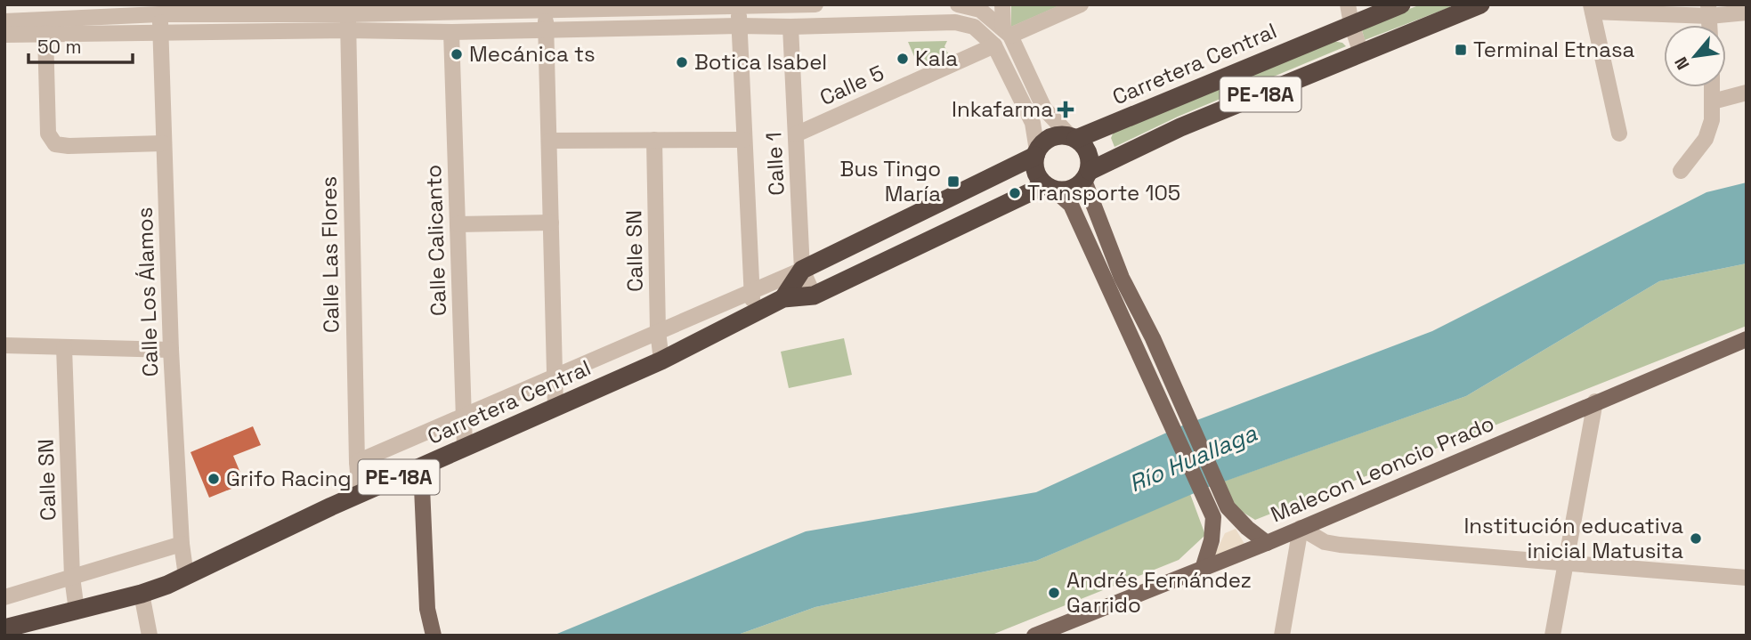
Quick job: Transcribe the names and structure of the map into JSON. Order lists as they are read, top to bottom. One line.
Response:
{"streets":{"highway":["Carretera Central","PE-18A"],"main road":["Malecon Leoncio Prado"],"street":["Calle 5","Calle 1","Calle Calicanto","Calle SN","Calle Las Flores","Calle Los Álamos"]},"crossings":[["Carretera Central","PE-18A"],["Carretera Central","Calle 1"],["Carretera Central","Calle Calicanto"],["Carretera Central","Calle SN"],["Carretera Central","Calle Las Flores"],["Carretera Central","Calle Los Álamos"],["Calle 5","Calle 1"]],"water":["Río Huallaga"],"places":{"transit":["Terminal Etnasa","Bus Tingo María"],"other":["Mecánica ts","Kala","Botica Isabel","Transporte 105","Grifo Racing","Institución educativa inicial Matusita","Andrés Fernández Garrido"],"health":["Inkafarma"]},"scale_bar":"50 m","north":"bottom left"}
